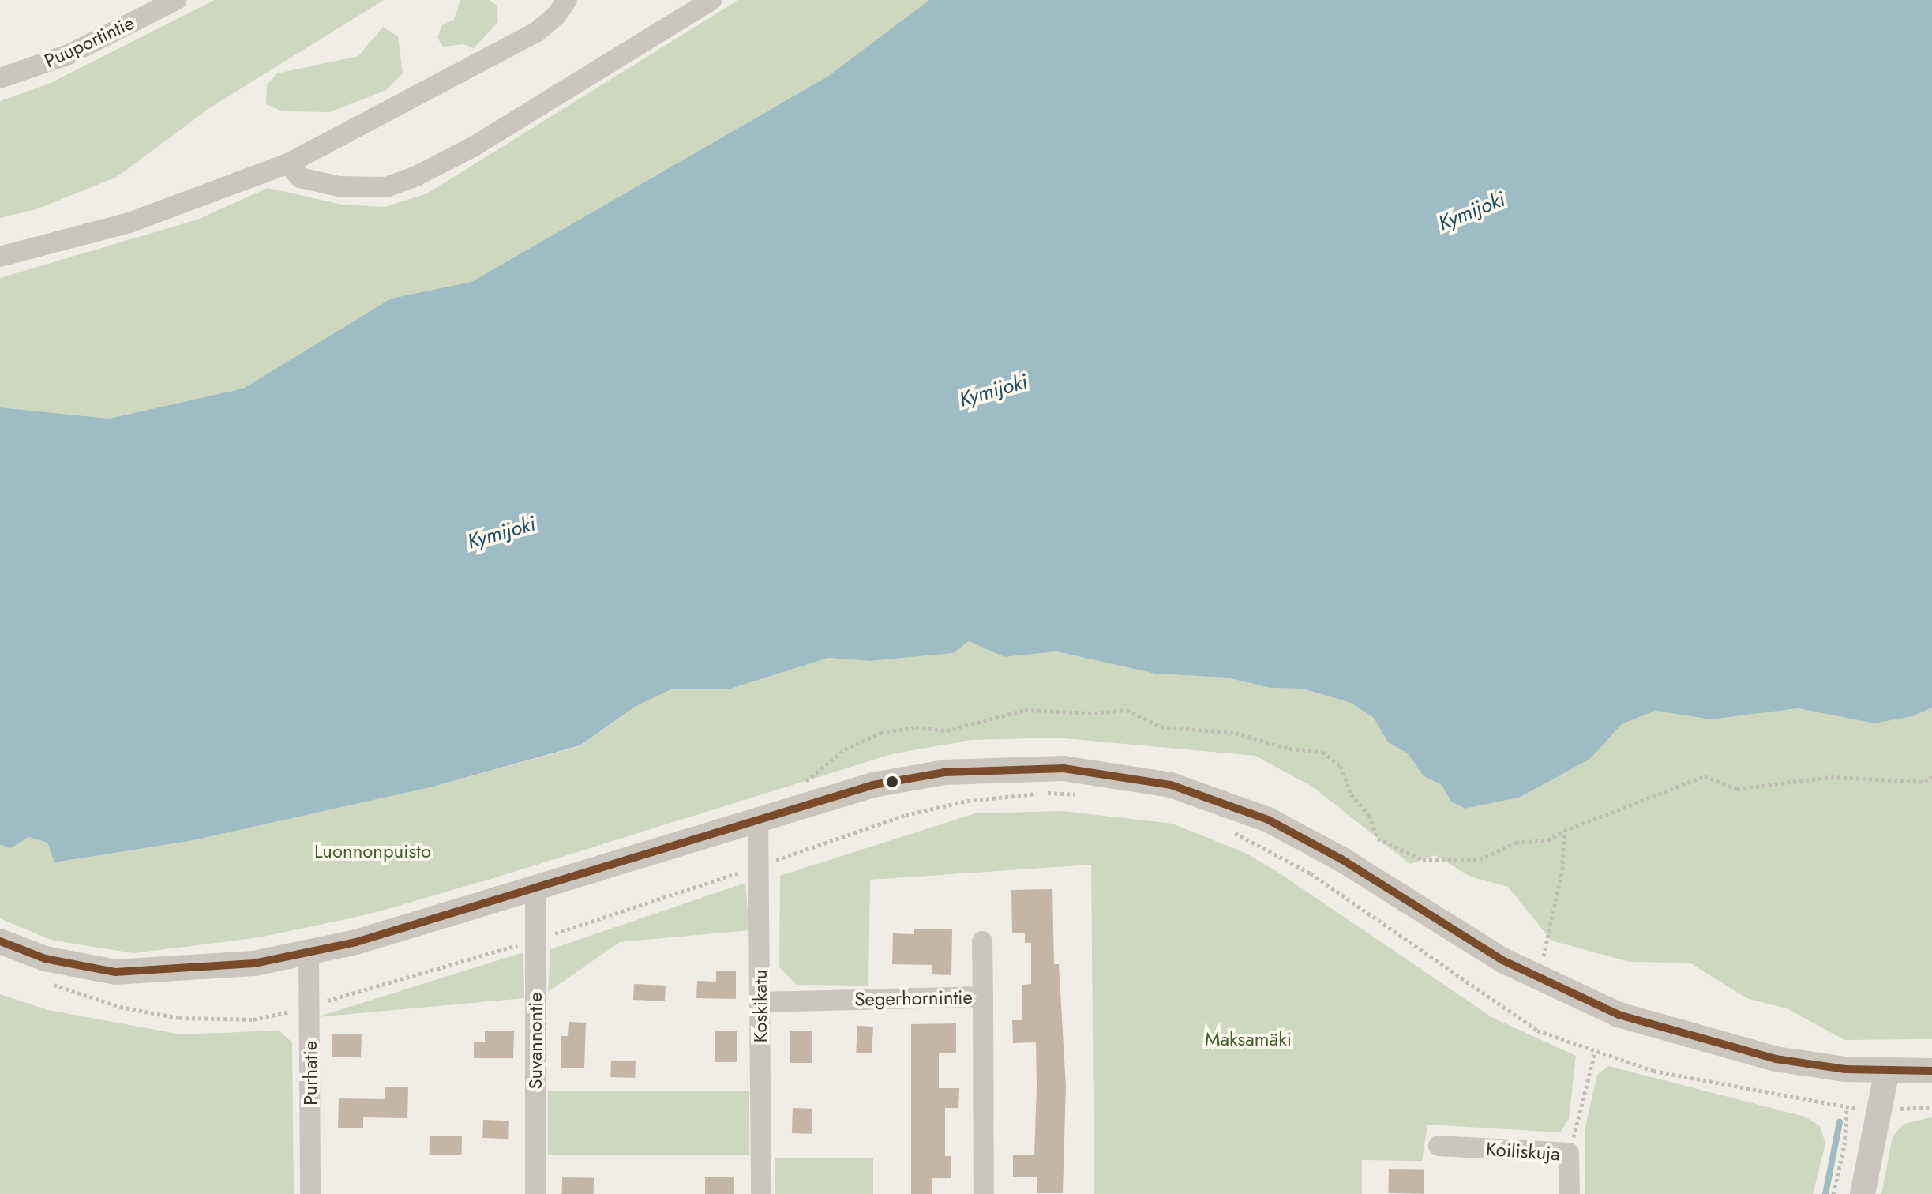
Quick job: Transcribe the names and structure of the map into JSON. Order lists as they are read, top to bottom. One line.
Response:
{"streets":{"street":["Puuportintie","Segerhornintie","Koskikatu","Suvannontie","Purhatie","Koiliskuja"]},"crossings":[["Segerhornintie","Koskikatu"]],"water":["Kymijoki"],"parks":["Luonnonpuisto","Maksamäki"]}
